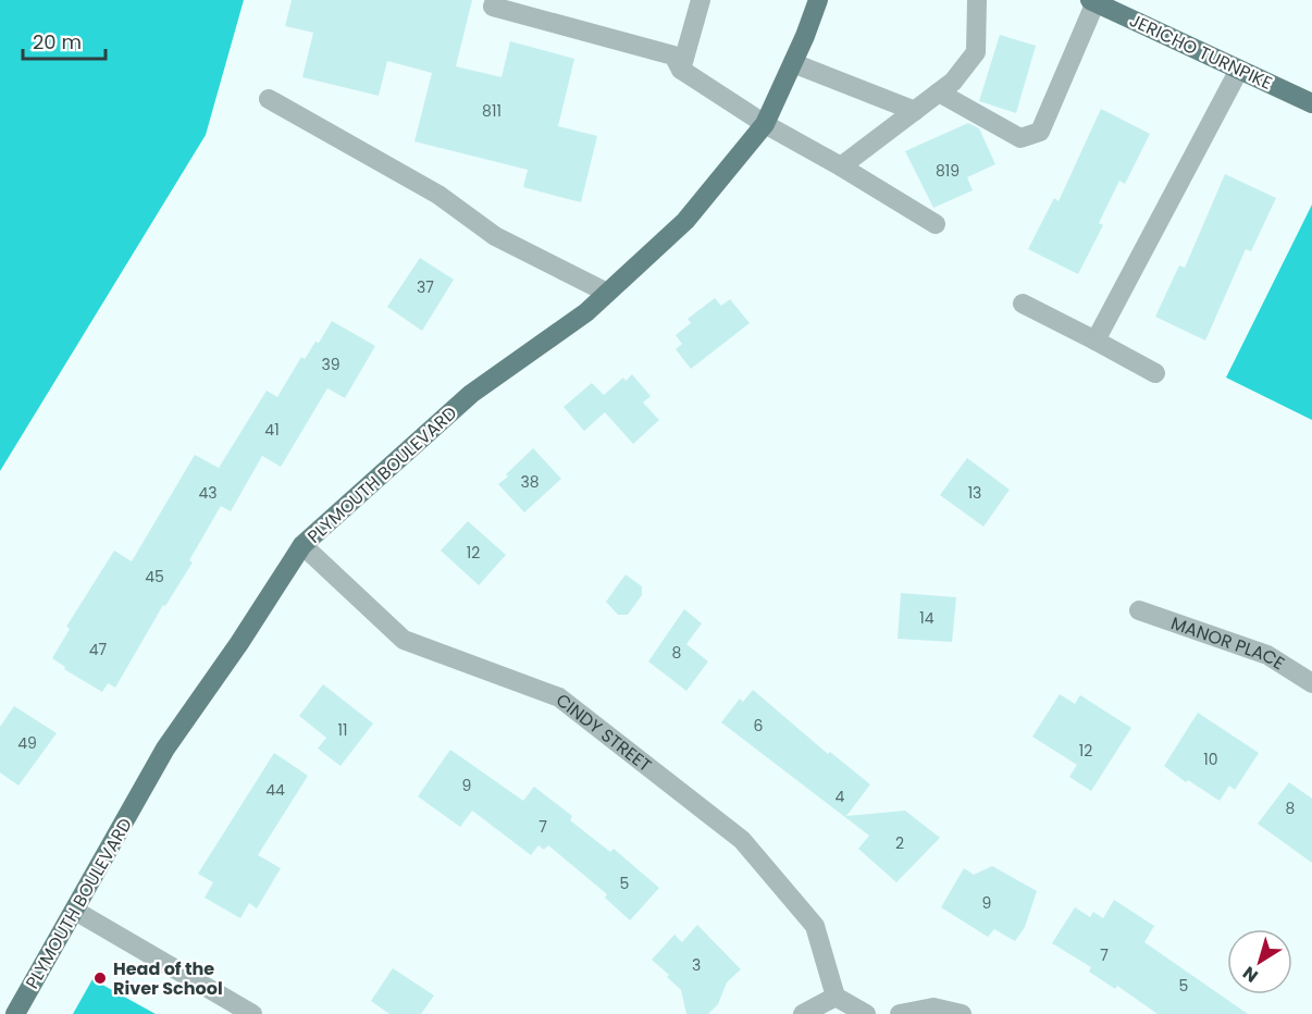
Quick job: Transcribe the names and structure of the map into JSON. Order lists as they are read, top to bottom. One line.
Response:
{"streets":{"main road":["JERICHO TURNPIKE","PLYMOUTH BOULEVARD"],"street":["MANOR PLACE","CINDY STREET"]},"crossings":[["PLYMOUTH BOULEVARD","CINDY STREET"]],"places":["Head of the River School"],"house_numbers":["811","819","37","39","41","38","43","13","12","45","14","47","8","6","11","49","12","10","9","44","4","8","7","2","5","9","7","3","5"],"scale_bar":"20 m","north":"bottom left"}
